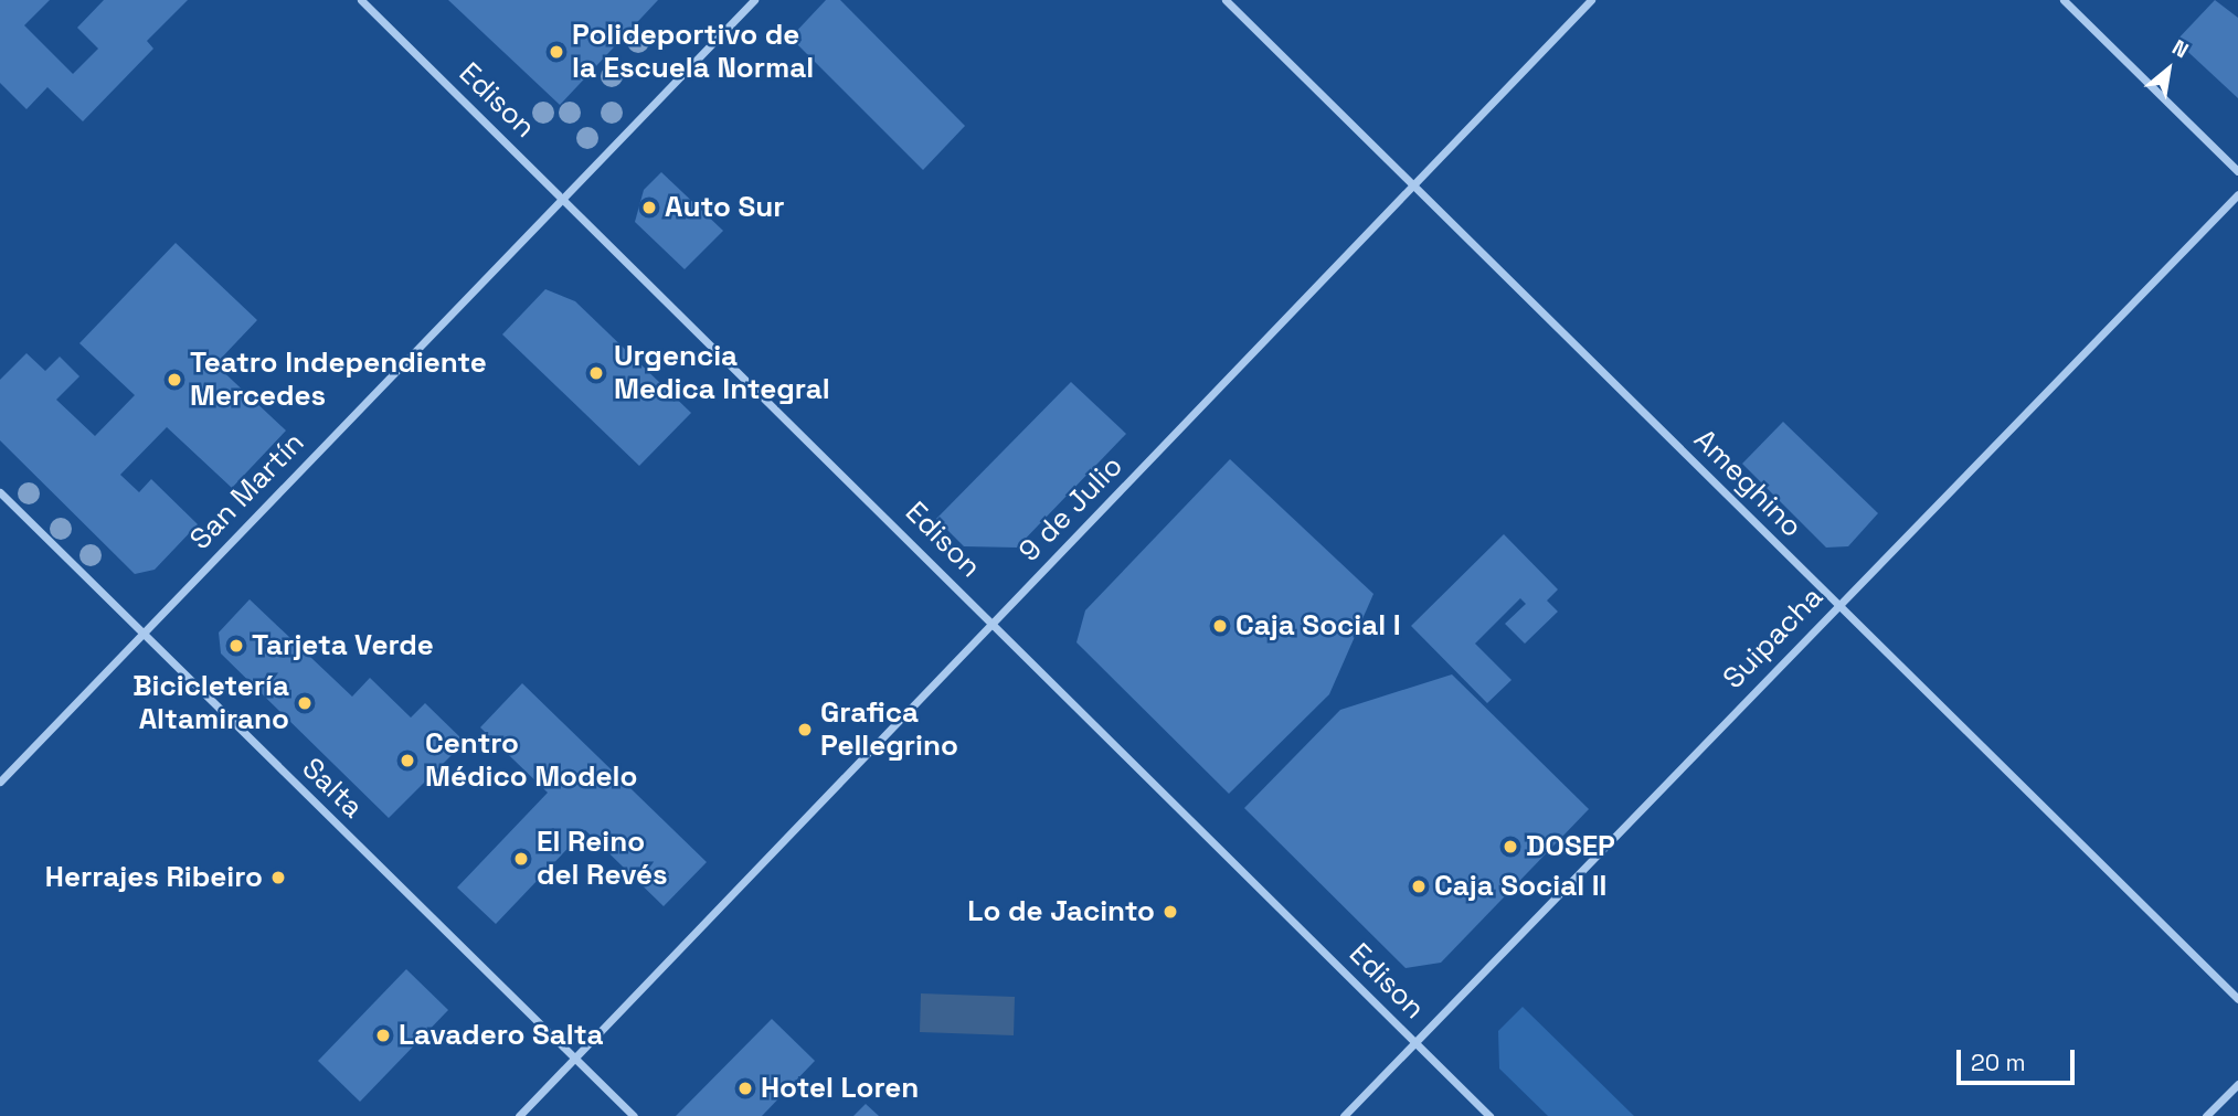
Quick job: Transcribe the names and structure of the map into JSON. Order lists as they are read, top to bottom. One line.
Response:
{"streets":{"street":["Edison","Ameghino","San Martín","9 de Julio","Suipacha","Salta"]},"crossings":[["Edison","San Martín"],["Edison","9 de Julio"],["Edison","Suipacha"],["Ameghino","9 de Julio"],["Ameghino","Suipacha"],["San Martín","Salta"],["9 de Julio","Salta"]],"places":["Polideportivo de la Escuela Normal","Auto Sur","Urgencia Medica Integral","Teatro Independiente Mercedes","Caja Social I","Tarjeta Verde","Bicicletería Altamirano","Grafica Pellegrino","Centro Médico Modelo","DOSEP","El Reino del Revés","Herrajes Ribeiro","Caja Social II","Lo de Jacinto","Lavadero Salta","Hotel Loren"],"scale_bar":"20 m","north":"top right"}
